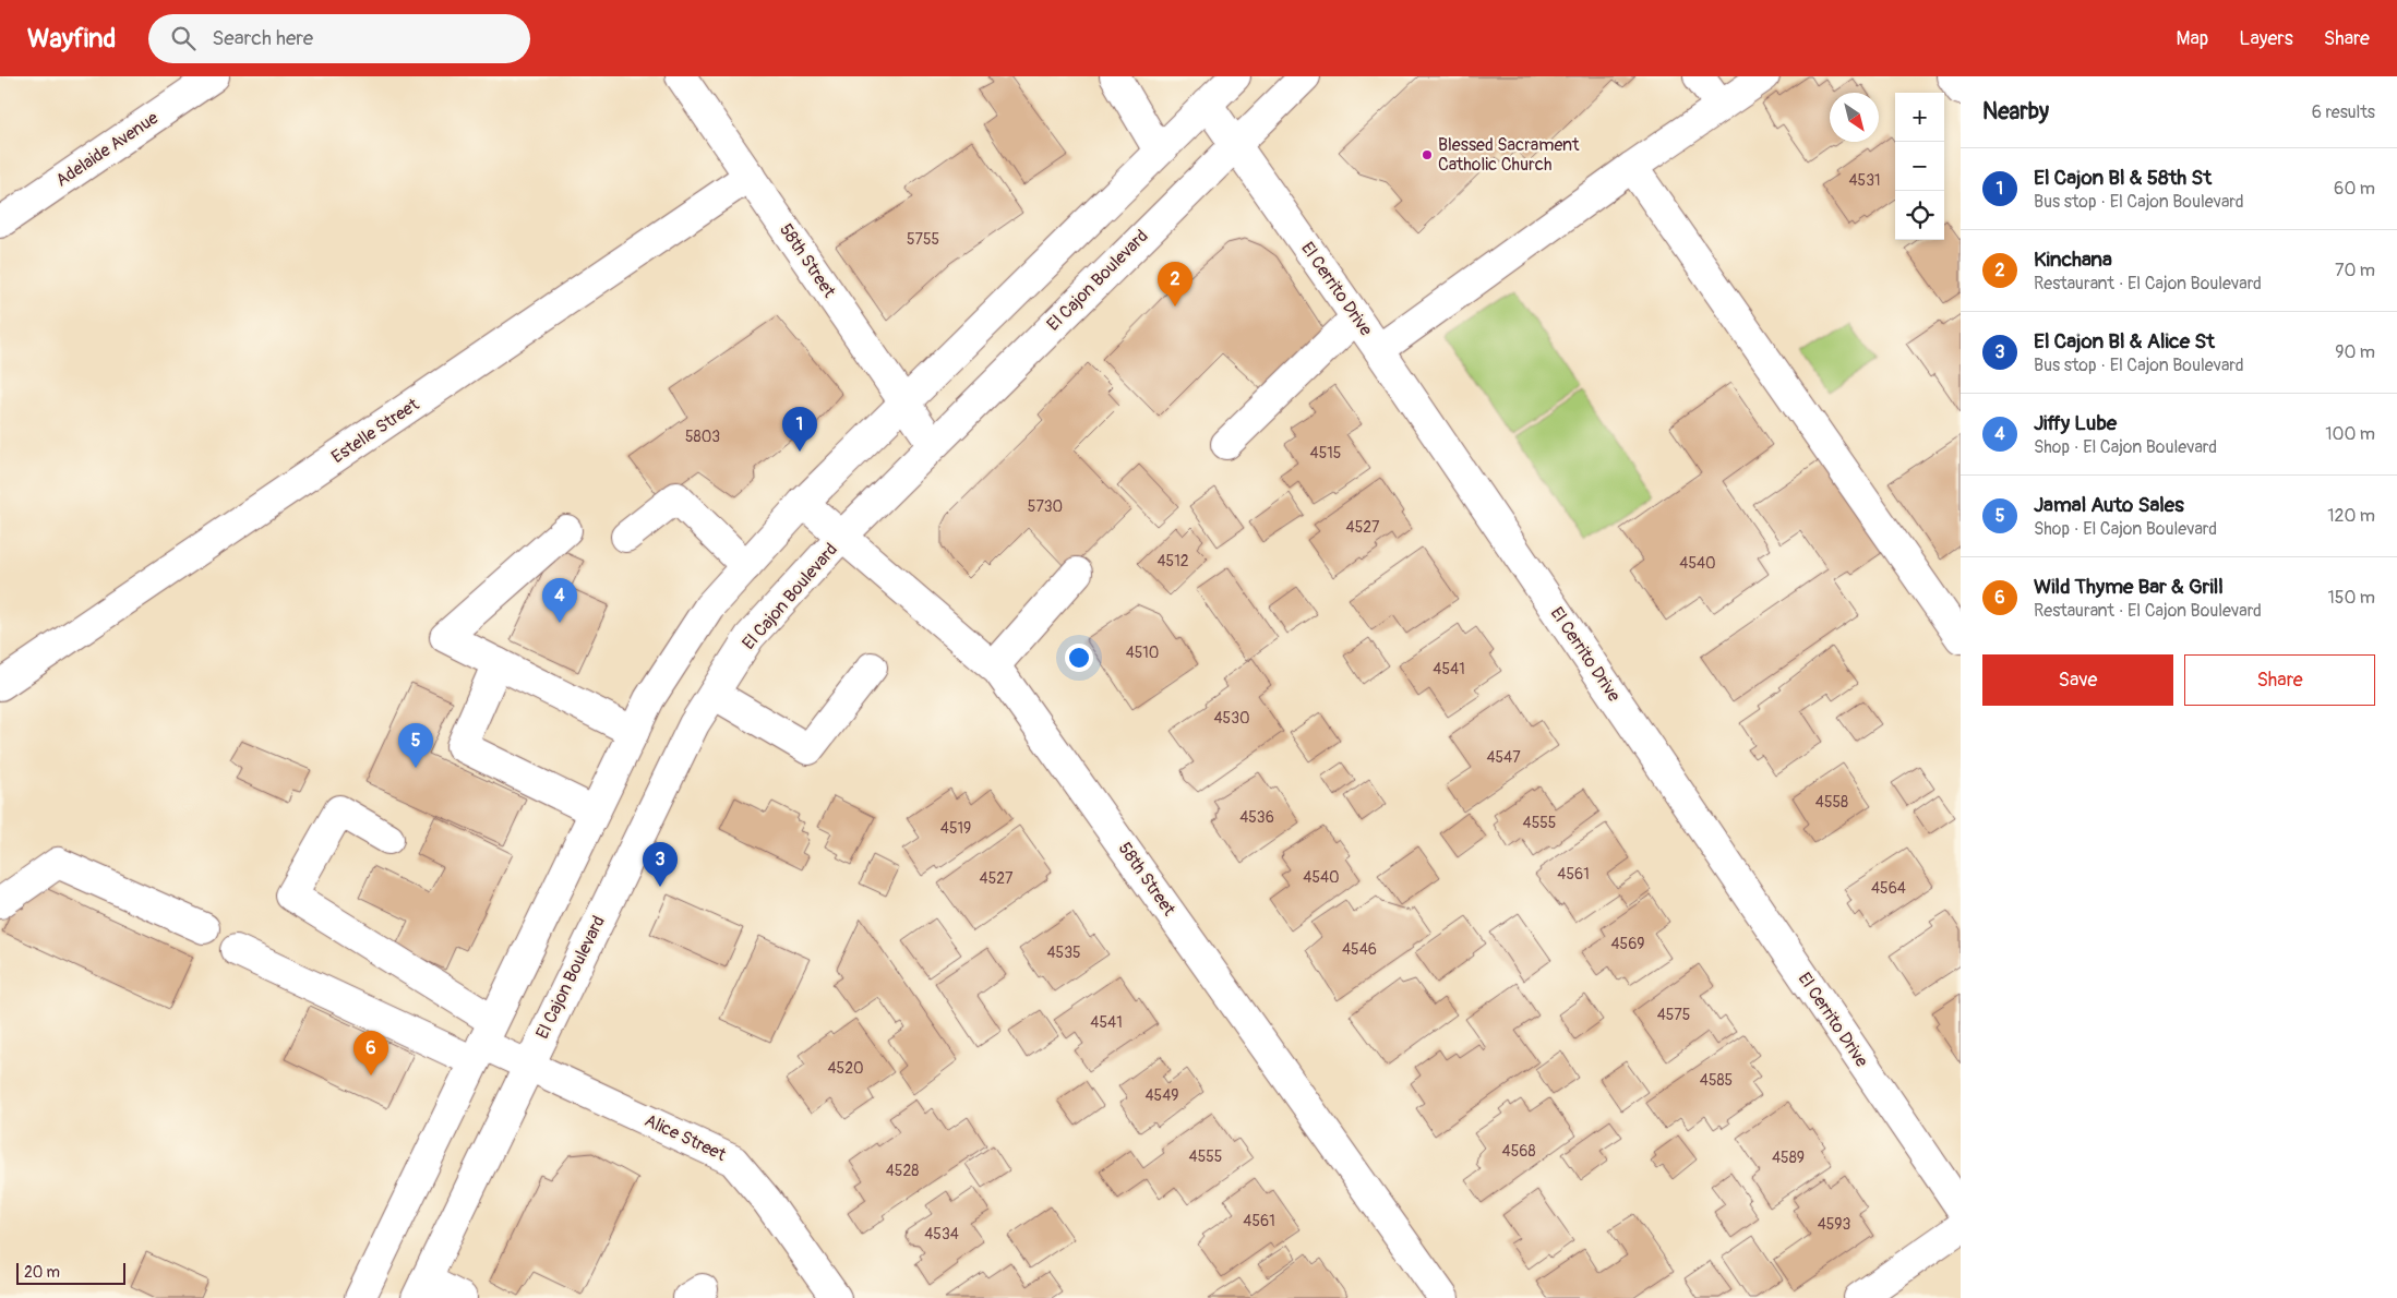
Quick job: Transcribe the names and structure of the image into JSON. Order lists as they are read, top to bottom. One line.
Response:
{"streets":{"street":["Adelaide Avenue","58th Street","El Cajon Boulevard","El Cerrito Drive","Estelle Street","Alice Street"]},"crossings":[["58th Street","El Cajon Boulevard"],["58th Street","Estelle Street"],["El Cajon Boulevard","El Cerrito Drive"],["El Cajon Boulevard","Alice Street"]],"places":["Blessed Sacrament Catholic Church"],"house_numbers":["4531","5755","5803","4515","5730","4527","4512","4540","4510","4541","4530","4547","4558","4536","4555","4519","4561","4540","4527","4564","4569","4546","4535","4575","4541","4520","4585","4549","4568","4555","4589","4528","4561","4593","4534"],"scale_bar":"20 m","north":"bottom right","page":{"header":"Wayfind","search":"Search here","nav":["Map","Layers","Share"],"heading":["Nearby","6 results"],"map_buttons":["+","−"],"list":[{"mark":"1","name":"El Cajon Bl & 58th St","note":"Bus stop · El Cajon Boulevard","value":"60 m"},{"mark":"2","name":"Kinchana","note":"Restaurant · El Cajon Boulevard","value":"70 m"},{"mark":"3","name":"El Cajon Bl & Alice St","note":"Bus stop · El Cajon Boulevard","value":"90 m"},{"mark":"4","name":"Jiffy Lube","note":"Shop · El Cajon Boulevard","value":"100 m"},{"mark":"5","name":"Jamal Auto Sales","note":"Shop · El Cajon Boulevard","value":"120 m"},{"mark":"6","name":"Wild Thyme Bar & Grill","note":"Restaurant · El Cajon Boulevard","value":"150 m"}],"pins":["2","1","4","5","3","6"],"buttons":["Save","Share"],"scale":"20 m"}}
